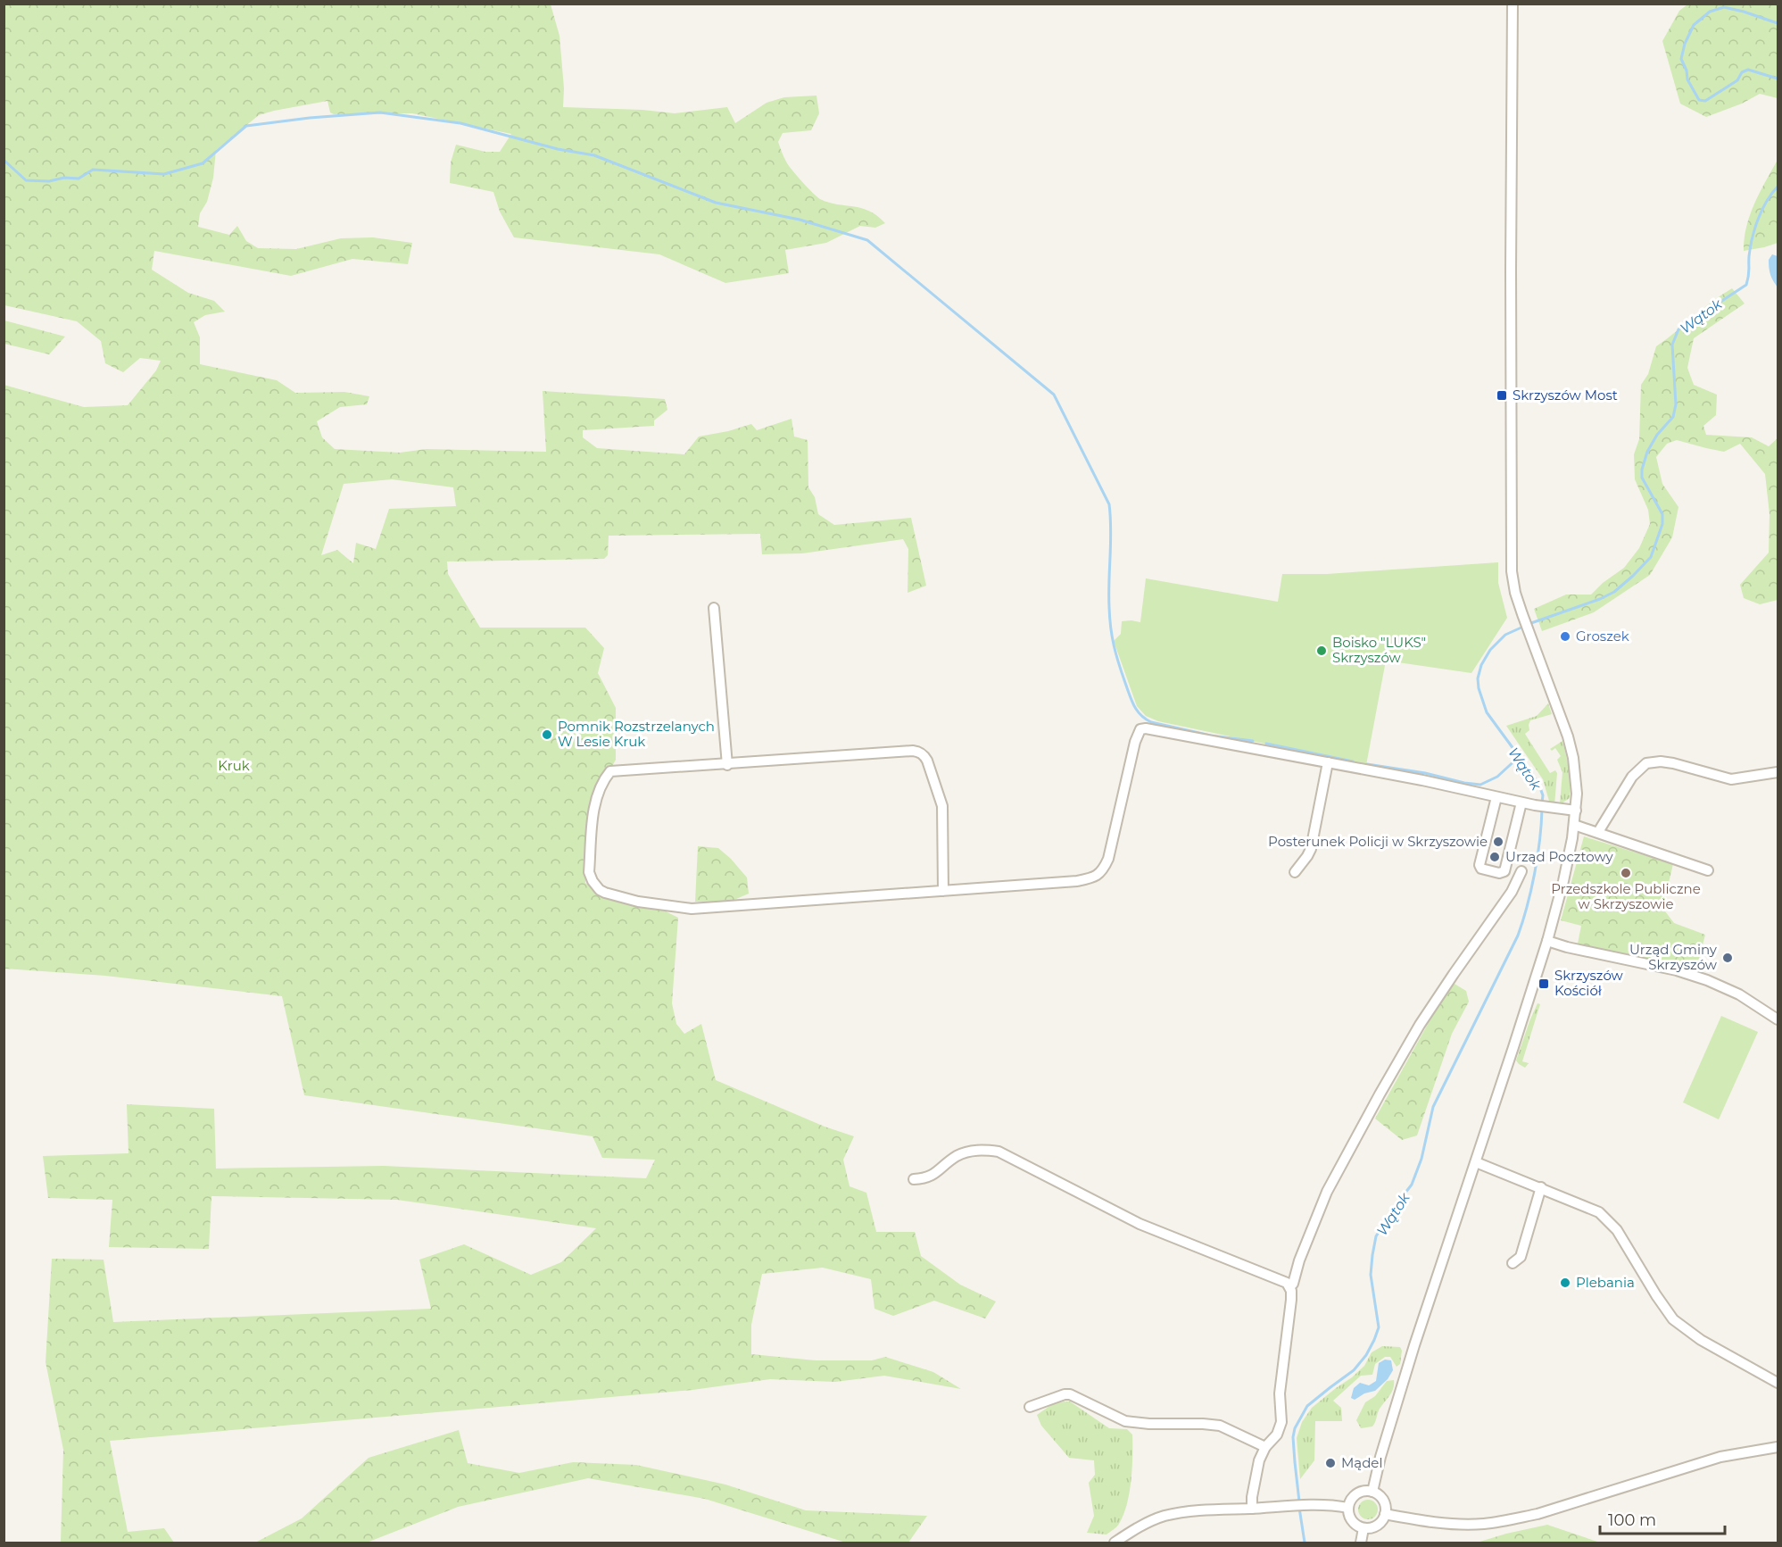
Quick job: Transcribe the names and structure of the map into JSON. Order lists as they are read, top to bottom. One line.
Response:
{"water":["Wątok"],"parks":["Kruk"],"places":{"transit":["Skrzyszów Most","Skrzyszów Kościół"],"other":["Groszek","Boisko \"LUKS\" Skrzyszów","Pomnik Rozstrzelanych W Lesie Kruk","Posterunek Policji w Skrzyszowie","Urząd Pocztowy","Przedszkole Publiczne w Skrzyszowie","Urząd Gminy Skrzyszów","Plebania","Mądel"]},"scale_bar":"100 m"}
